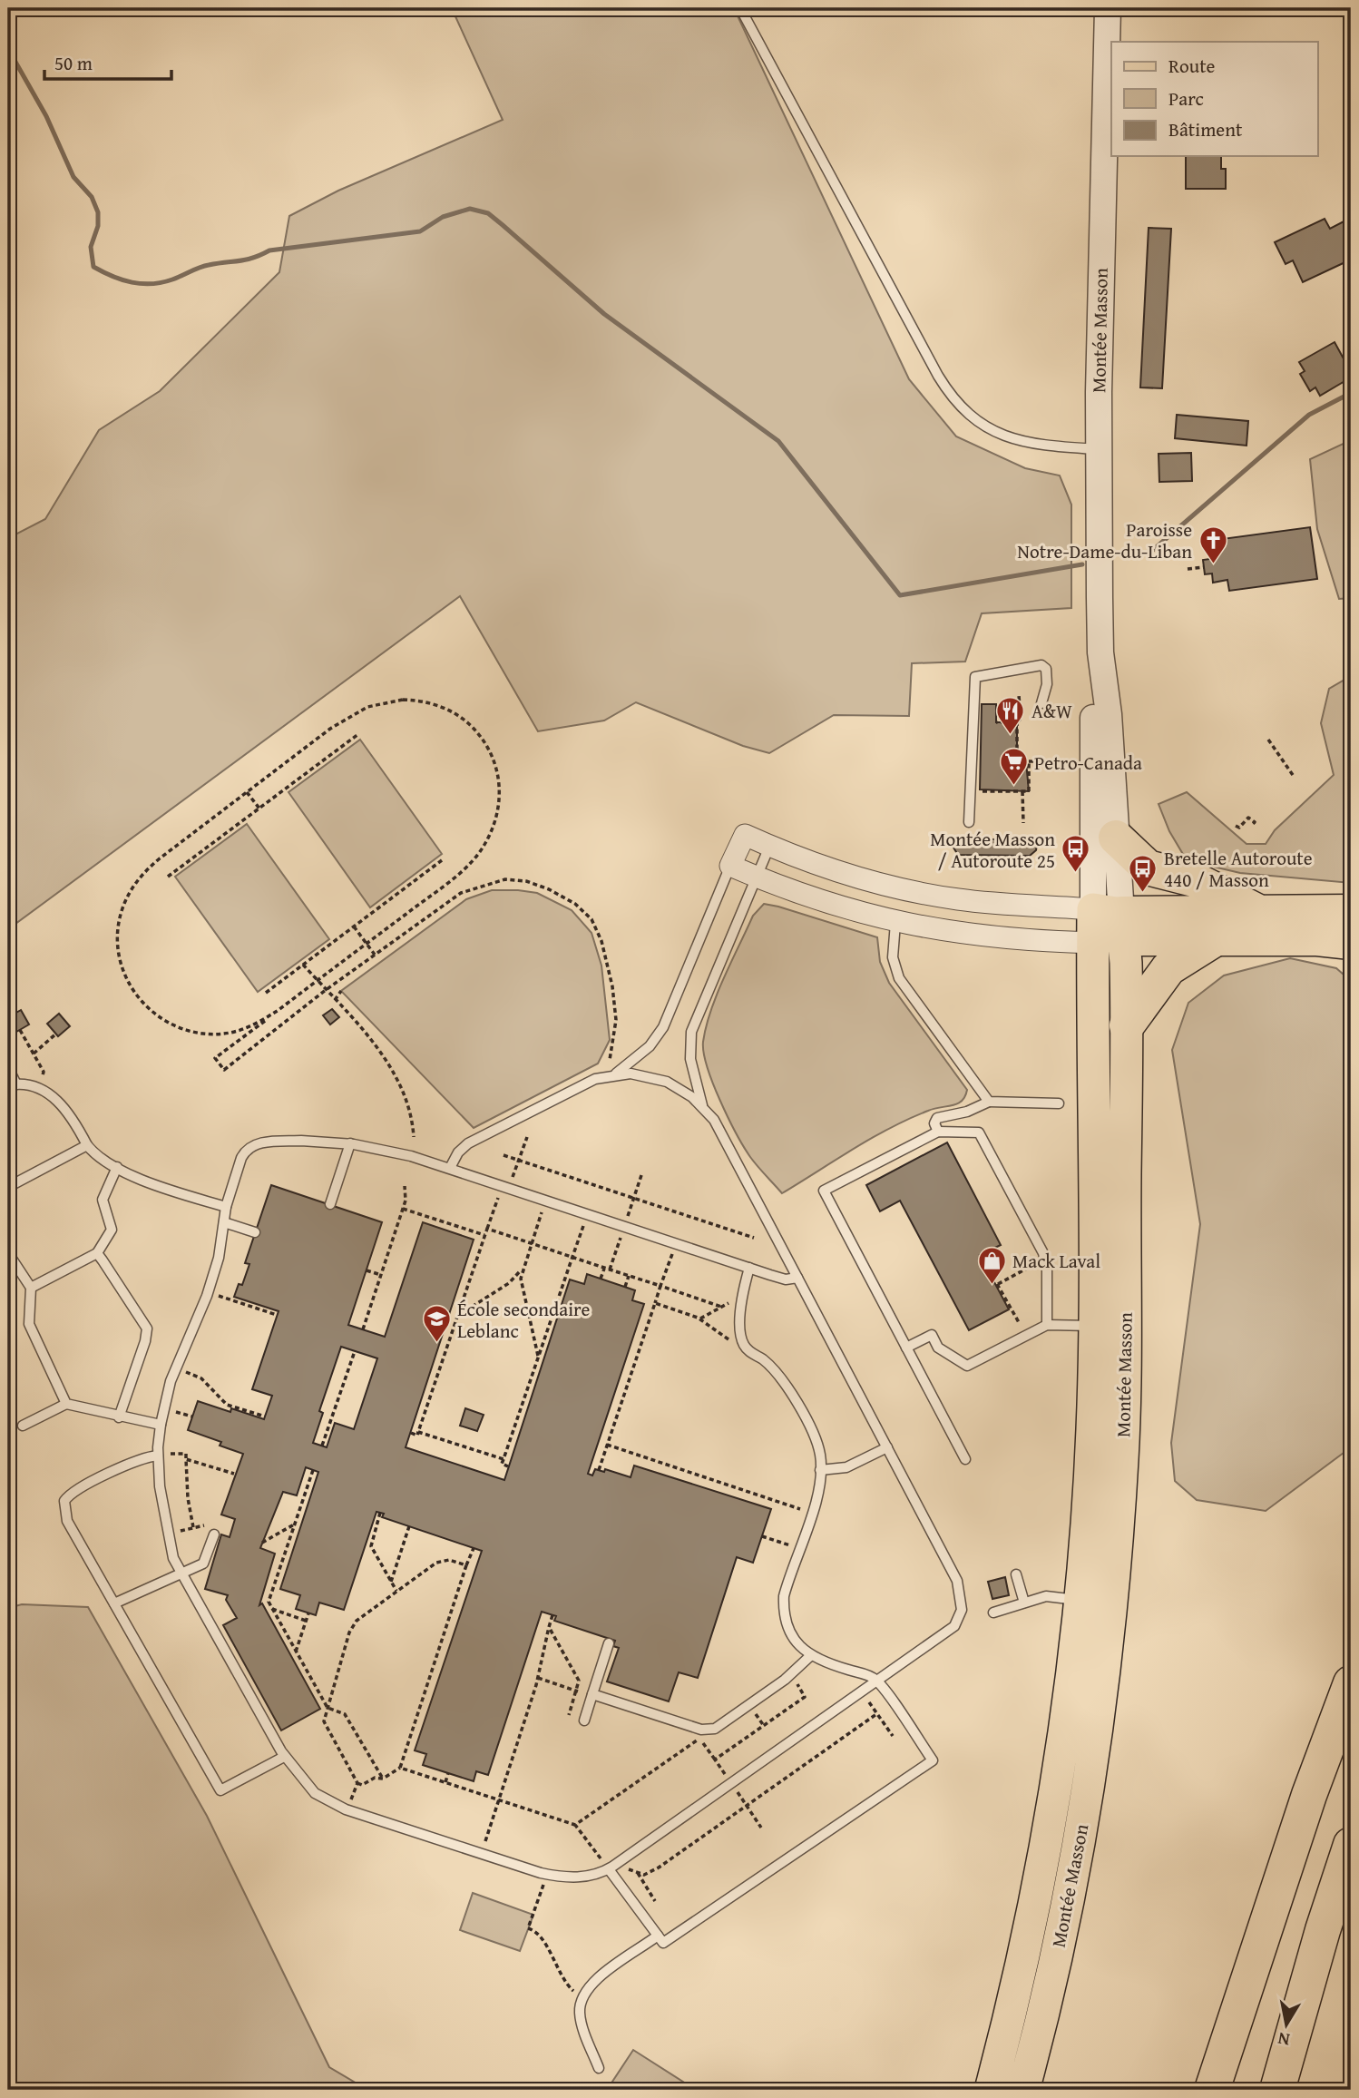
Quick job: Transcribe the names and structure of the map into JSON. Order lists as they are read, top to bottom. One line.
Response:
{"streets":{"main road":["Montée Masson"]},"places":{"church":["Paroisse Notre-Dame-du-Liban"],"restaurant":["A&W"],"supermarket":["Petro-Canada"],"bus stop":["Montée Masson / Autoroute 25","Bretelle Autoroute 440 / Masson"],"shop":["Mack Laval"],"school or university":["École secondaire Leblanc"]},"legend":["Route","Parc","Bâtiment"],"scale_bar":"50 m","north":"bottom"}
